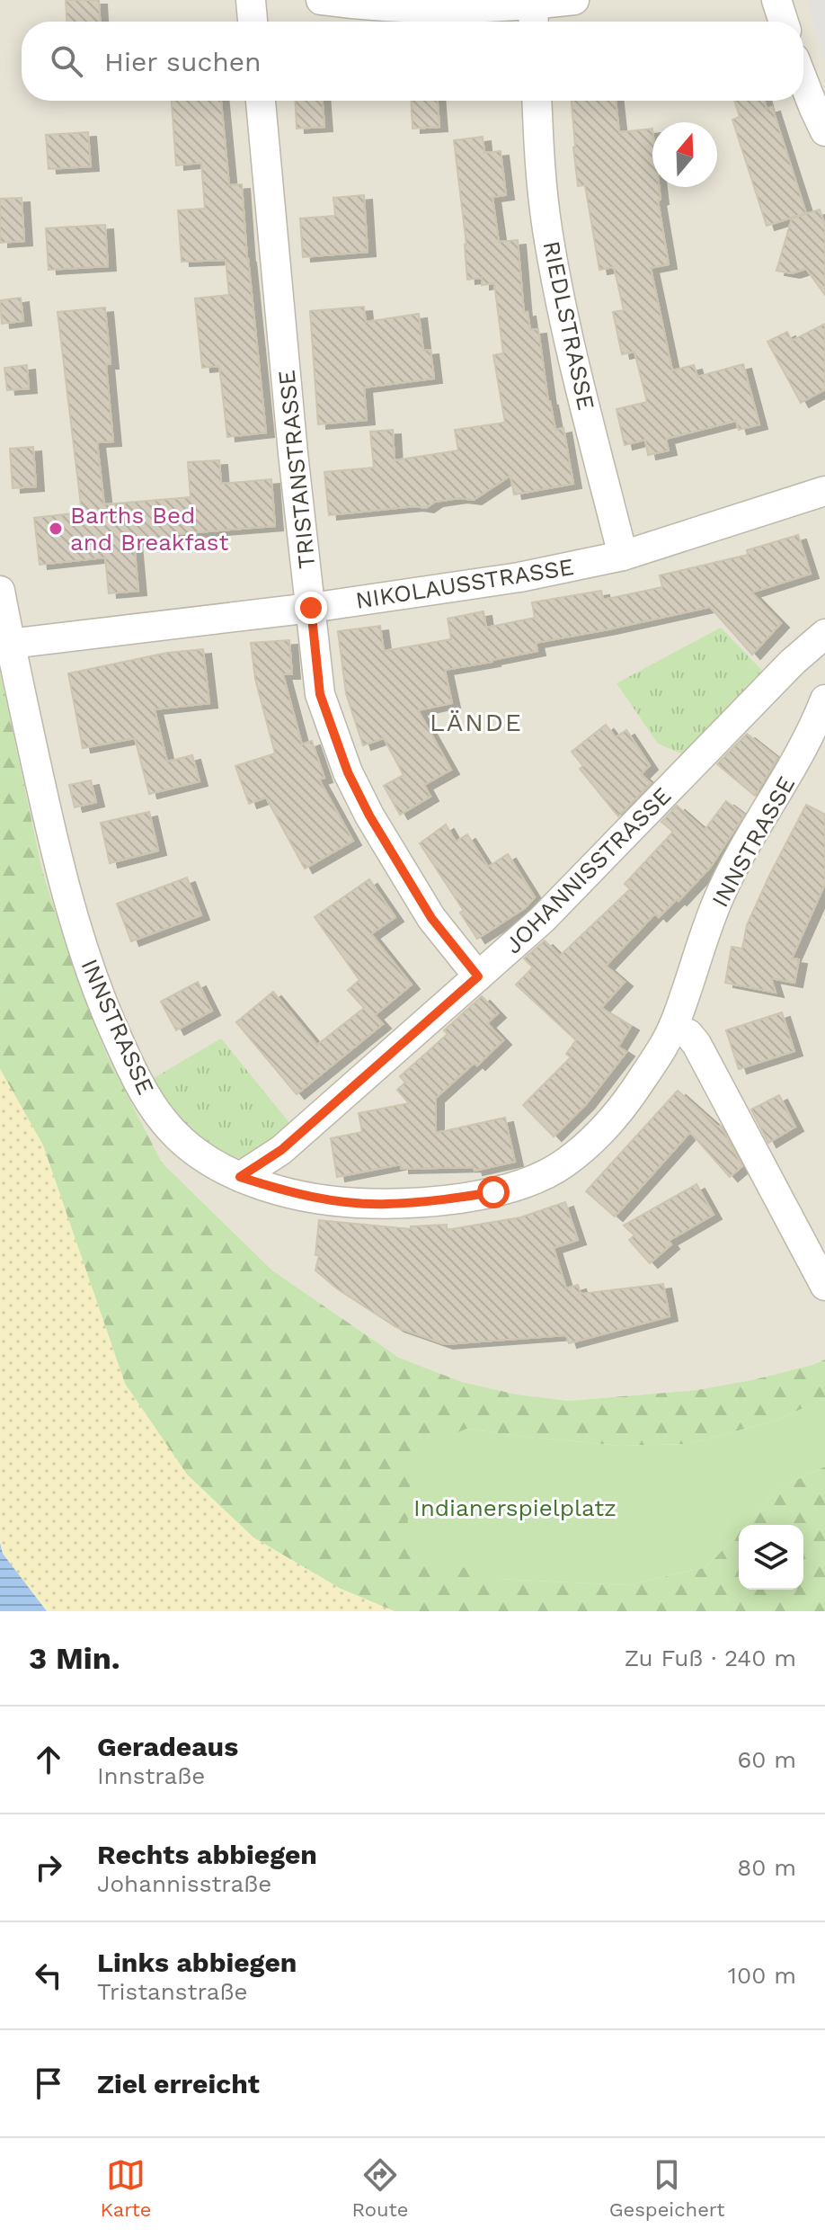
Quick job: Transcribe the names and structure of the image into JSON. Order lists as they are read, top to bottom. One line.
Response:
{"streets":{"street":["RIEDLSTRASSE","TRISTANSTRASSE","NIKOLAUSSTRASSE","INNSTRASSE","JOHANNISSTRASSE"]},"crossings":[["RIEDLSTRASSE","NIKOLAUSSTRASSE"],["TRISTANSTRASSE","NIKOLAUSSTRASSE"],["TRISTANSTRASSE","JOHANNISSTRASSE"],["NIKOLAUSSTRASSE","INNSTRASSE"],["INNSTRASSE","JOHANNISSTRASSE"]],"districts":["LÄNDE"],"parks":["Indianerspielplatz"],"places":["Barths Bed and Breakfast"],"north":"top","page":{"search":"Hier suchen","heading":["3 Min.","Zu Fuß · 240 m"],"list":[["Geradeaus","Innstraße","60 m"],["Rechts abbiegen","Johannisstraße","80 m"],["Links abbiegen","Tristanstraße","100 m"],"Ziel erreicht"],"nav":["Karte","Route","Gespeichert"]}}
